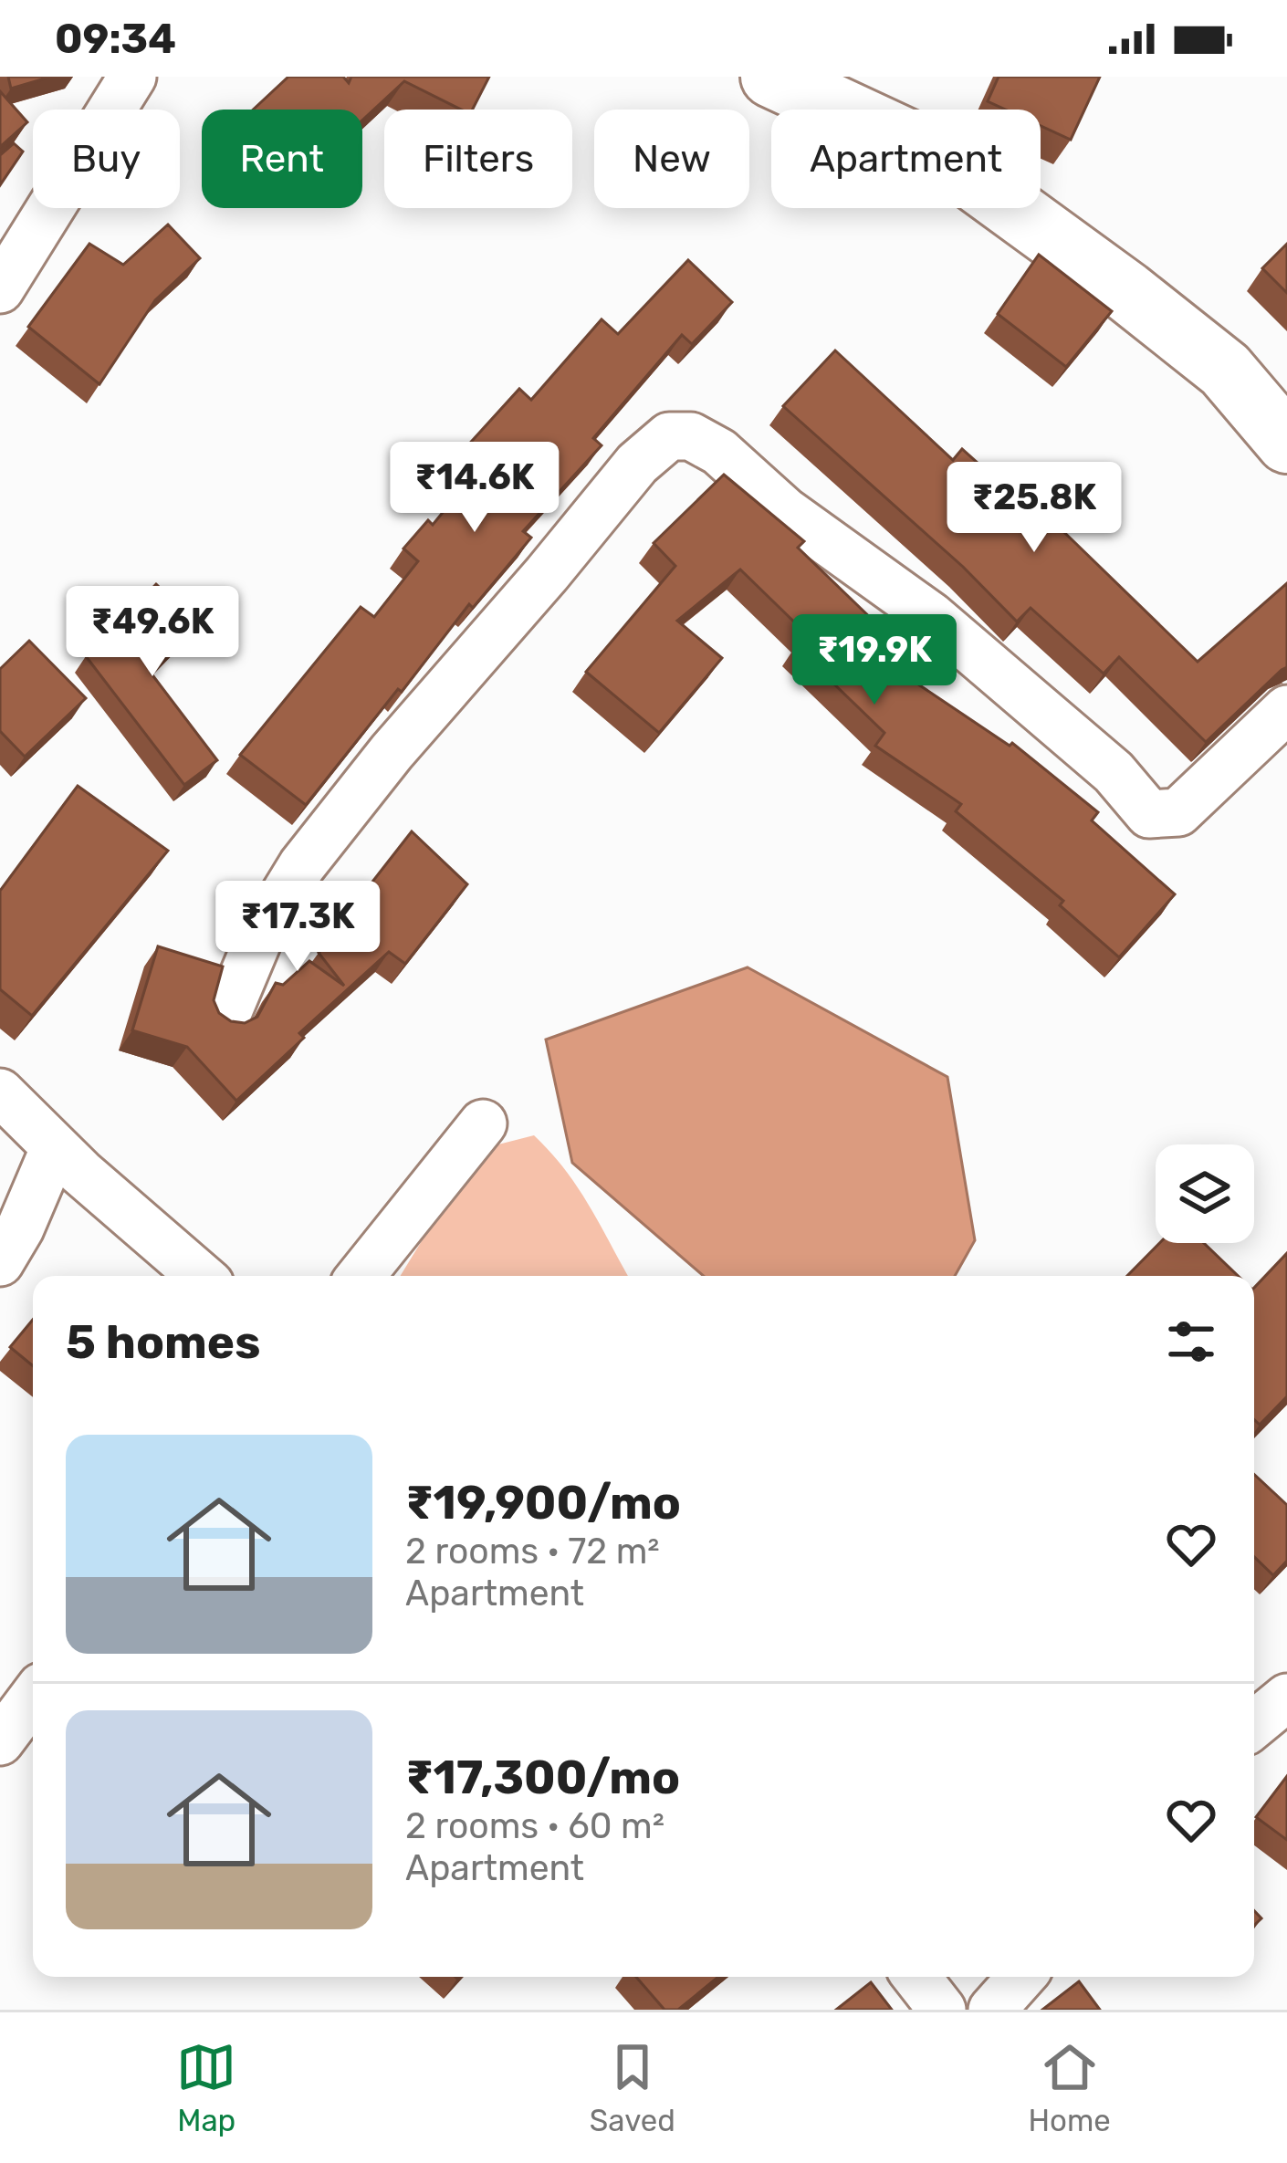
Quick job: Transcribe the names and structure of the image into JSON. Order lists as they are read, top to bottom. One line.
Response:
{"page":{"status":"09:34","chip":["Buy","Rent","Filters","New","Apartment"],"price":["₹14.6K","₹25.8K","₹49.6K","₹19.9K","₹17.3K"],"heading":"5 homes","list":[{"name":"₹19,900/mo","note":"2 rooms · 72 m² · Apartment"},{"name":"₹17,300/mo","note":"2 rooms · 60 m² · Apartment"}],"tabs":["Map","Saved","Home"]}}
